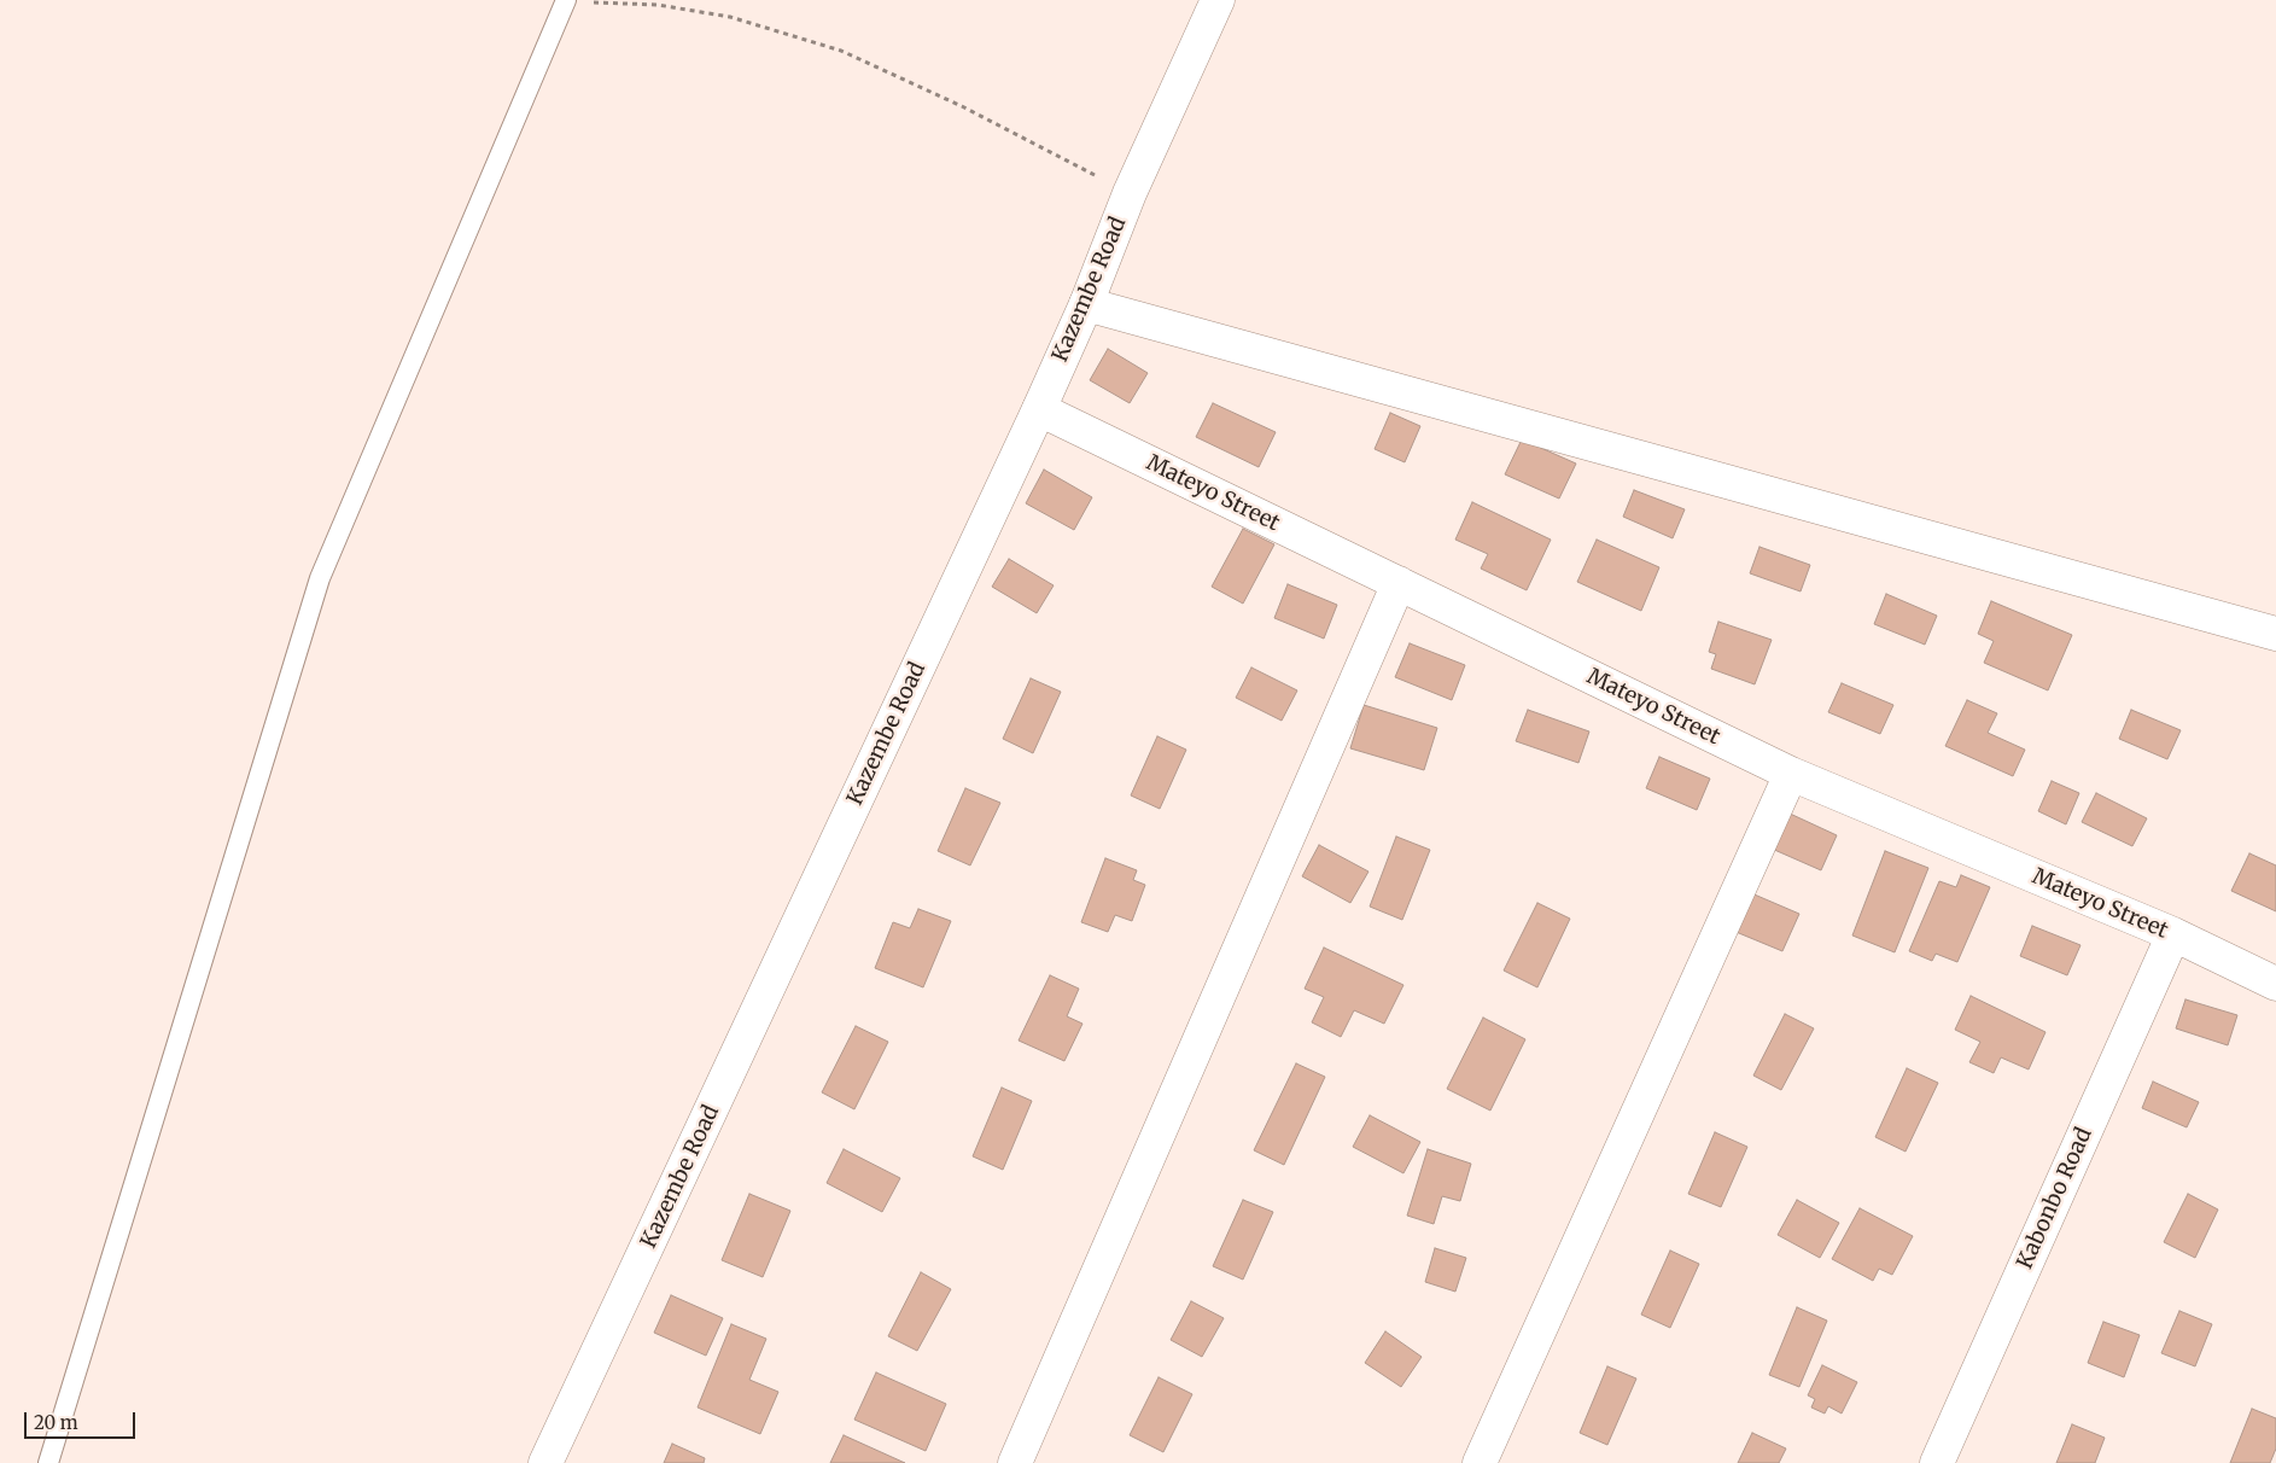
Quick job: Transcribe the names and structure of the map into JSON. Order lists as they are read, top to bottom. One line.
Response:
{"streets":{"street":["Kazembe Road","Mateyo Street","Kabonbo Road"]},"crossings":[["Kazembe Road","Mateyo Street"],["Mateyo Street","Kabonbo Road"]],"scale_bar":"20 m"}
